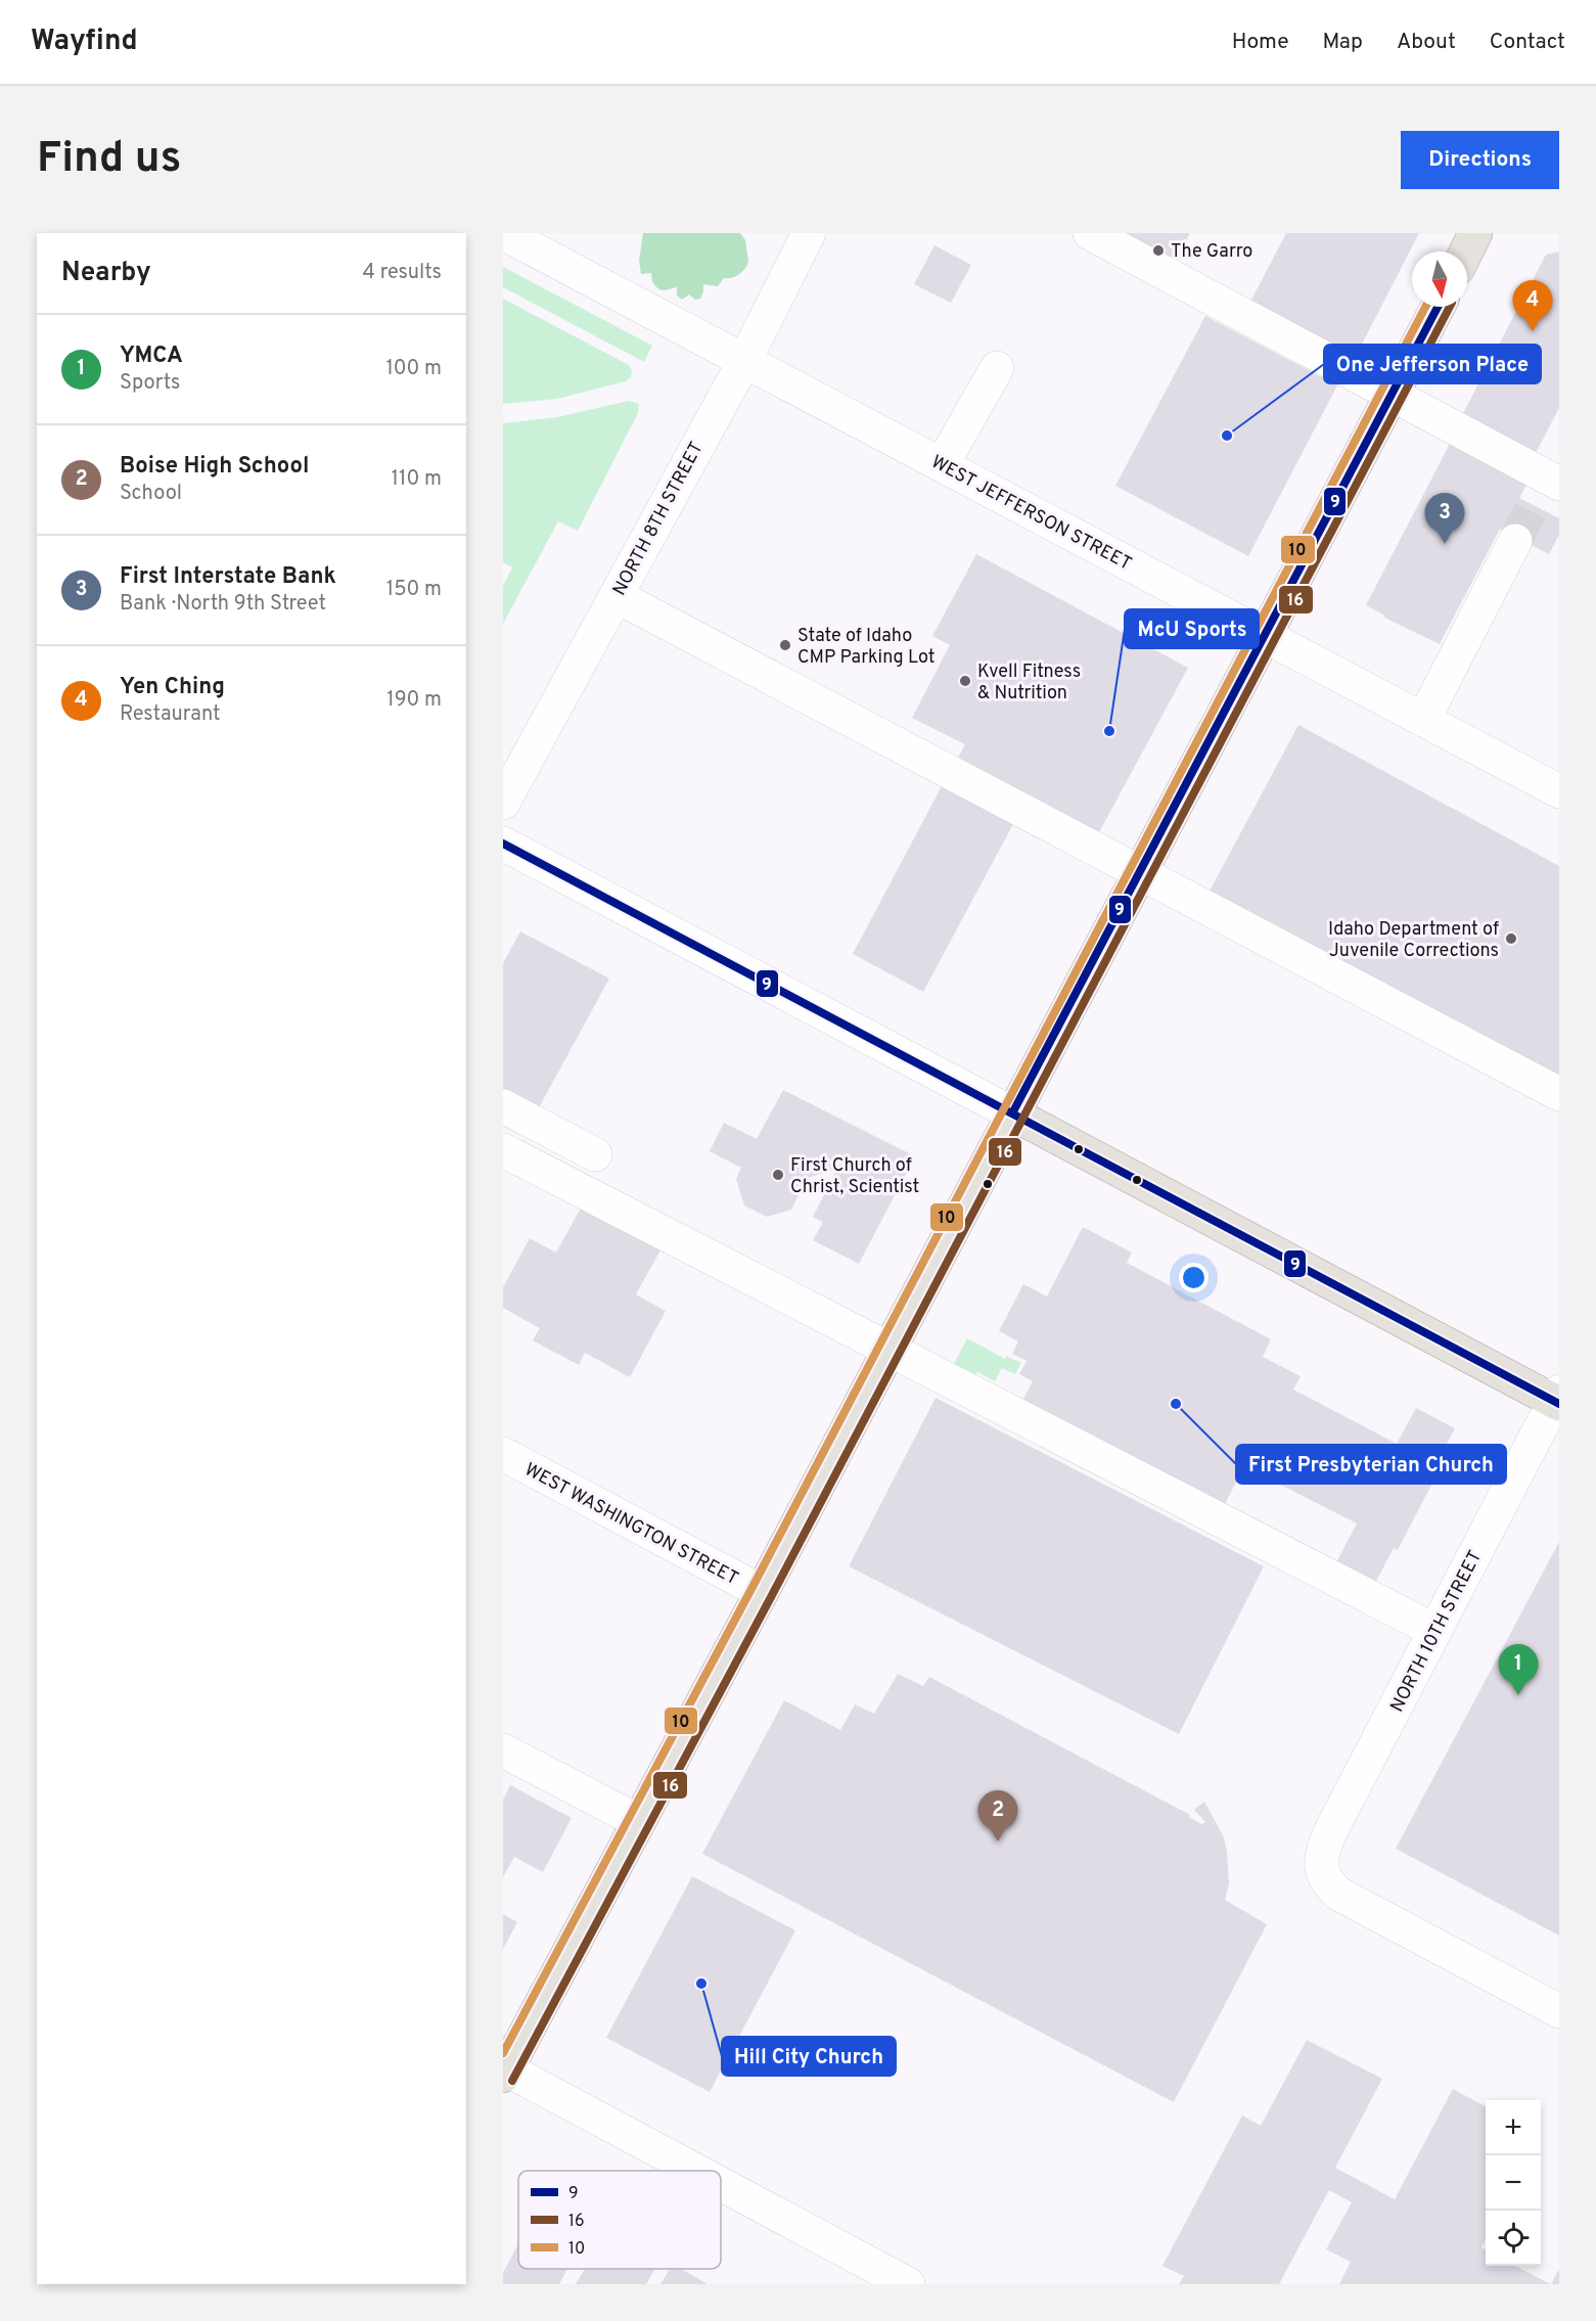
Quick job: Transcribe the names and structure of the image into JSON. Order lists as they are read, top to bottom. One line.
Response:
{"streets":{"street":["WEST JEFFERSON STREET","NORTH 8TH STREET","WEST WASHINGTON STREET","NORTH 10TH STREET"]},"crossings":[["WEST JEFFERSON STREET","NORTH 8TH STREET"]],"places":["The Garro","One Jefferson Place","State of Idaho CMP Parking Lot","Kvell Fitness & Nutrition","McU Sports","Idaho Department of Juvenile Corrections","First Church of Christ, Scientist","First Presbyterian Church","Hill City Church"],"lines":["transit line 9","transit line 16","transit line 10"],"legend":["9","16","10"],"north":"bottom","page":{"header":"Wayfind","nav":["Home","Map","About","Contact"],"buttons":"Directions","title":"Find us","heading":["Nearby","4 results"],"pins":["4","3","1","2"],"list":[{"mark":"1","name":"YMCA","note":"Sports","value":"100 m"},{"mark":"2","name":"Boise High School","note":"School","value":"110 m"},{"mark":"3","name":"First Interstate Bank","note":"Bank · North 9th Street","value":"150 m"},{"mark":"4","name":"Yen Ching","note":"Restaurant","value":"190 m"}],"map_buttons":["+","−"]}}
